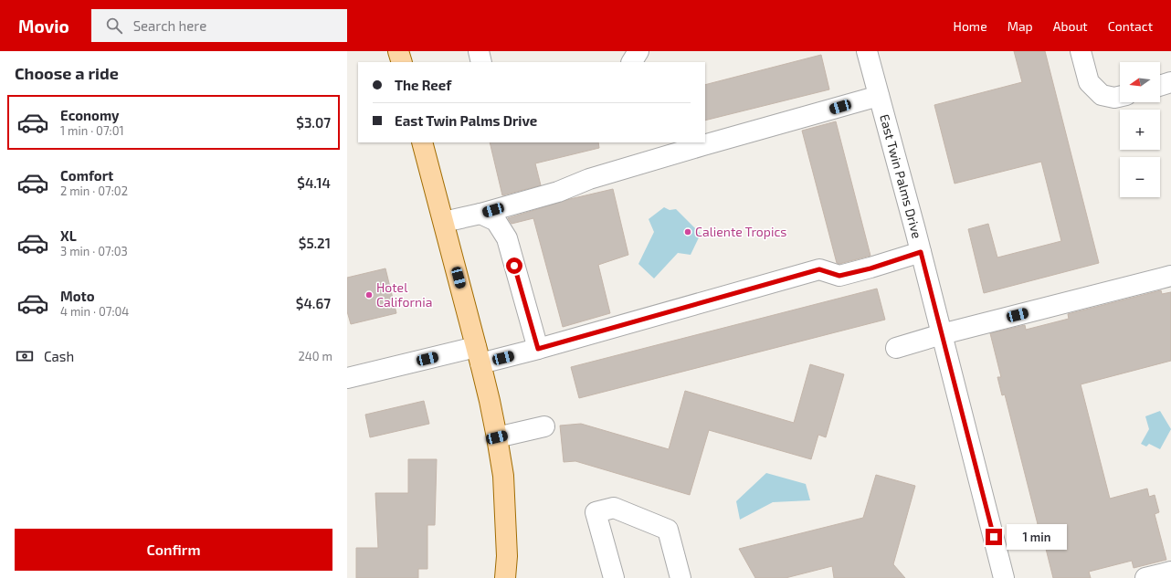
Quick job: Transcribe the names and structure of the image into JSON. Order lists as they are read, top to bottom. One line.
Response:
{"streets":{"street":["East Twin Palms Drive"]},"places":["Caliente Tropics","Hotel California"],"north":"left","page":{"header":"Movio","search":"Search here","nav":["Home","Map","About","Contact"],"heading":"Choose a ride","map_buttons":["+","−"],"banner":["The Reef","East Twin Palms Drive"],"list":[{"name":"Economy","note":"1 min · 07:01","value":"$3.07"},{"name":"Comfort","note":"2 min · 07:02","value":"$4.14"},{"name":"XL","note":"3 min · 07:03","value":"$5.21"},{"name":"Moto","note":"4 min · 07:04","value":"$4.67"}],"pay":["Cash","240 m"],"buttons":"Confirm","bubble":"1 min"}}
